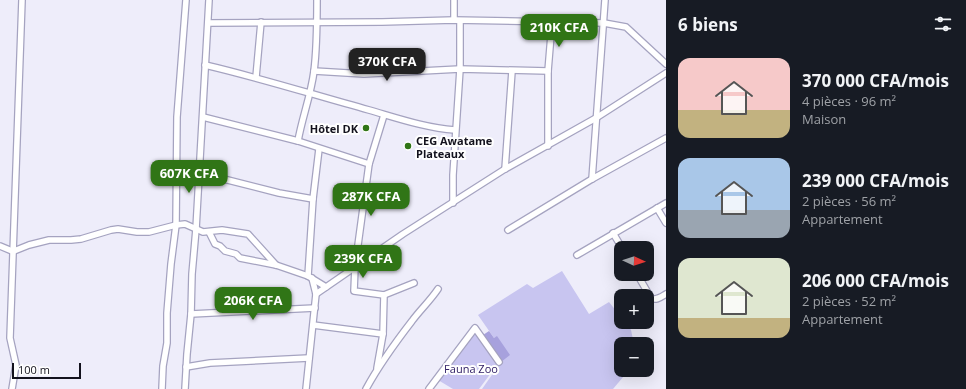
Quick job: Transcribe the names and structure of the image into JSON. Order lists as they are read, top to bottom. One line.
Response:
{"parks":["Fauna Zoo"],"places":["Hôtel DK","CEG Awatame Plateaux"],"scale_bar":"100 m","north":"right","page":{"heading":"6 biens","price":["210K CFA","370K CFA","607K CFA","287K CFA","239K CFA","206K CFA"],"list":[{"name":"370 000 CFA/mois","note":"4 pièces · 96 m² · Maison"},{"name":"239 000 CFA/mois","note":"2 pièces · 56 m² · Appartement"},{"name":"206 000 CFA/mois","note":"2 pièces · 52 m² · Appartement"}],"map_buttons":["+","−"],"scale":"100 m"}}
